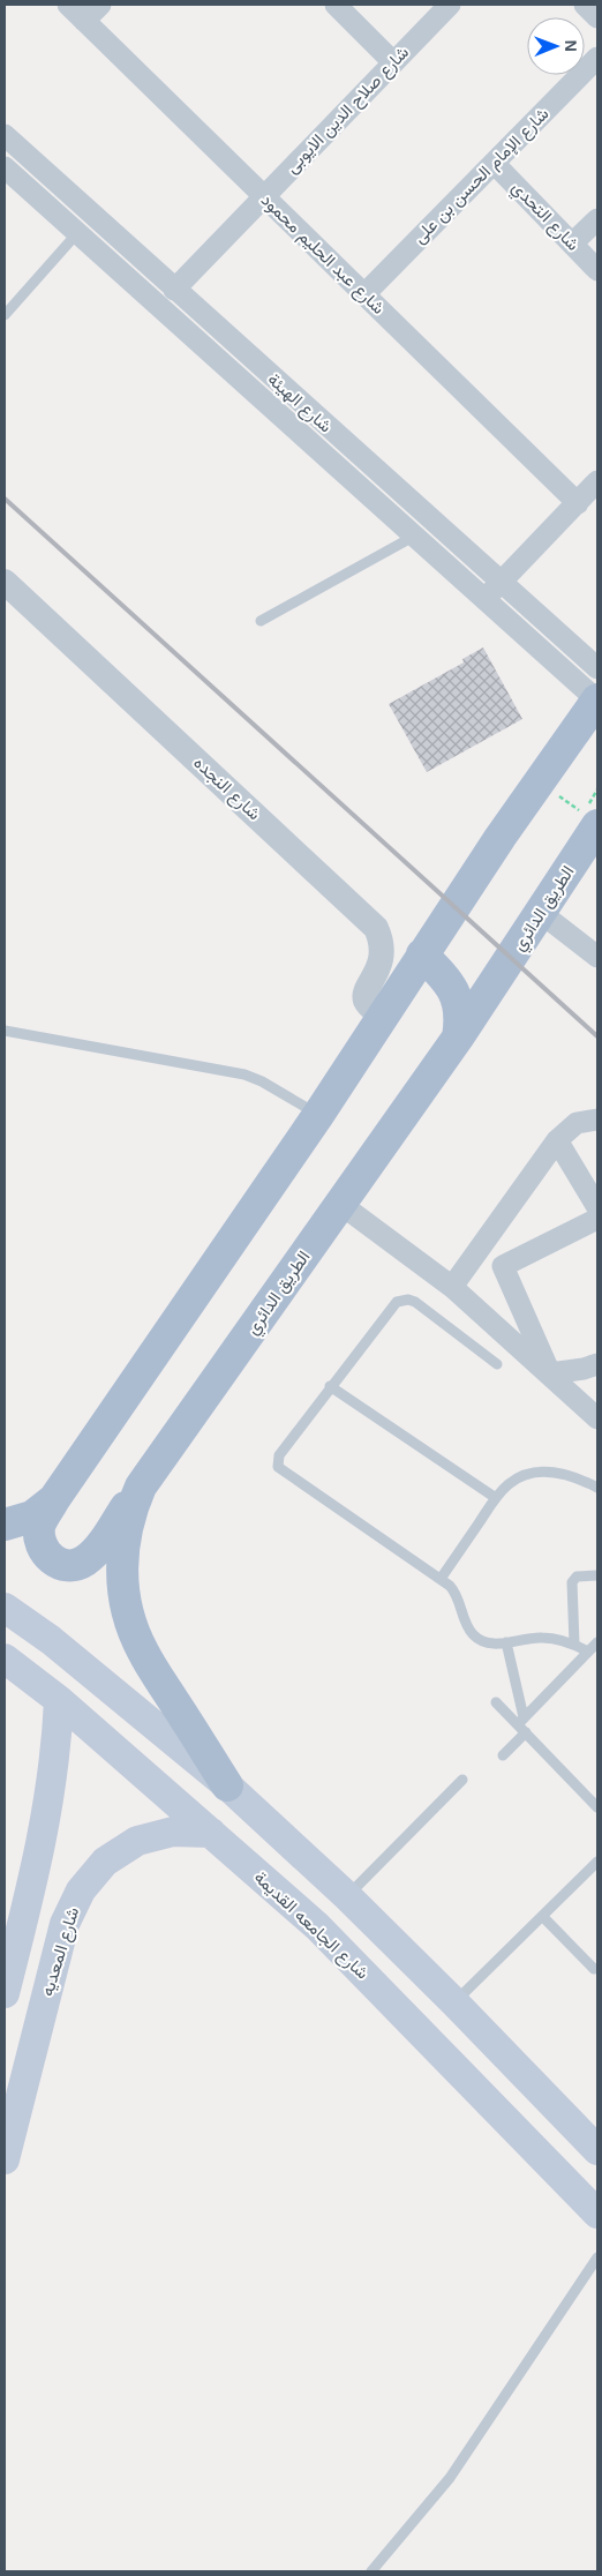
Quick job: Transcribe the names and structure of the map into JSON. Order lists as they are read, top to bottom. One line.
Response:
{"streets":{"main road":["الطريق الدائري","شارع الجامعه القديمة","شارع المعديه"],"street":["شارع صلاح الدين الايوبى","شارع الإمام الحسن بن على","شارع التحدي","شارع عبد الحليم محمود","شارع الهيئة","شارع النجده"]},"crossings":[["شارع صلاح الدين الايوبى","شارع عبد الحليم محمود"],["شارع صلاح الدين الايوبى","شارع الهيئة"],["شارع الإمام الحسن بن على","شارع التحدي"],["شارع الإمام الحسن بن على","شارع عبد الحليم محمود"],["شارع الجامعه القديمة","شارع المعديه"]],"north":"right"}
